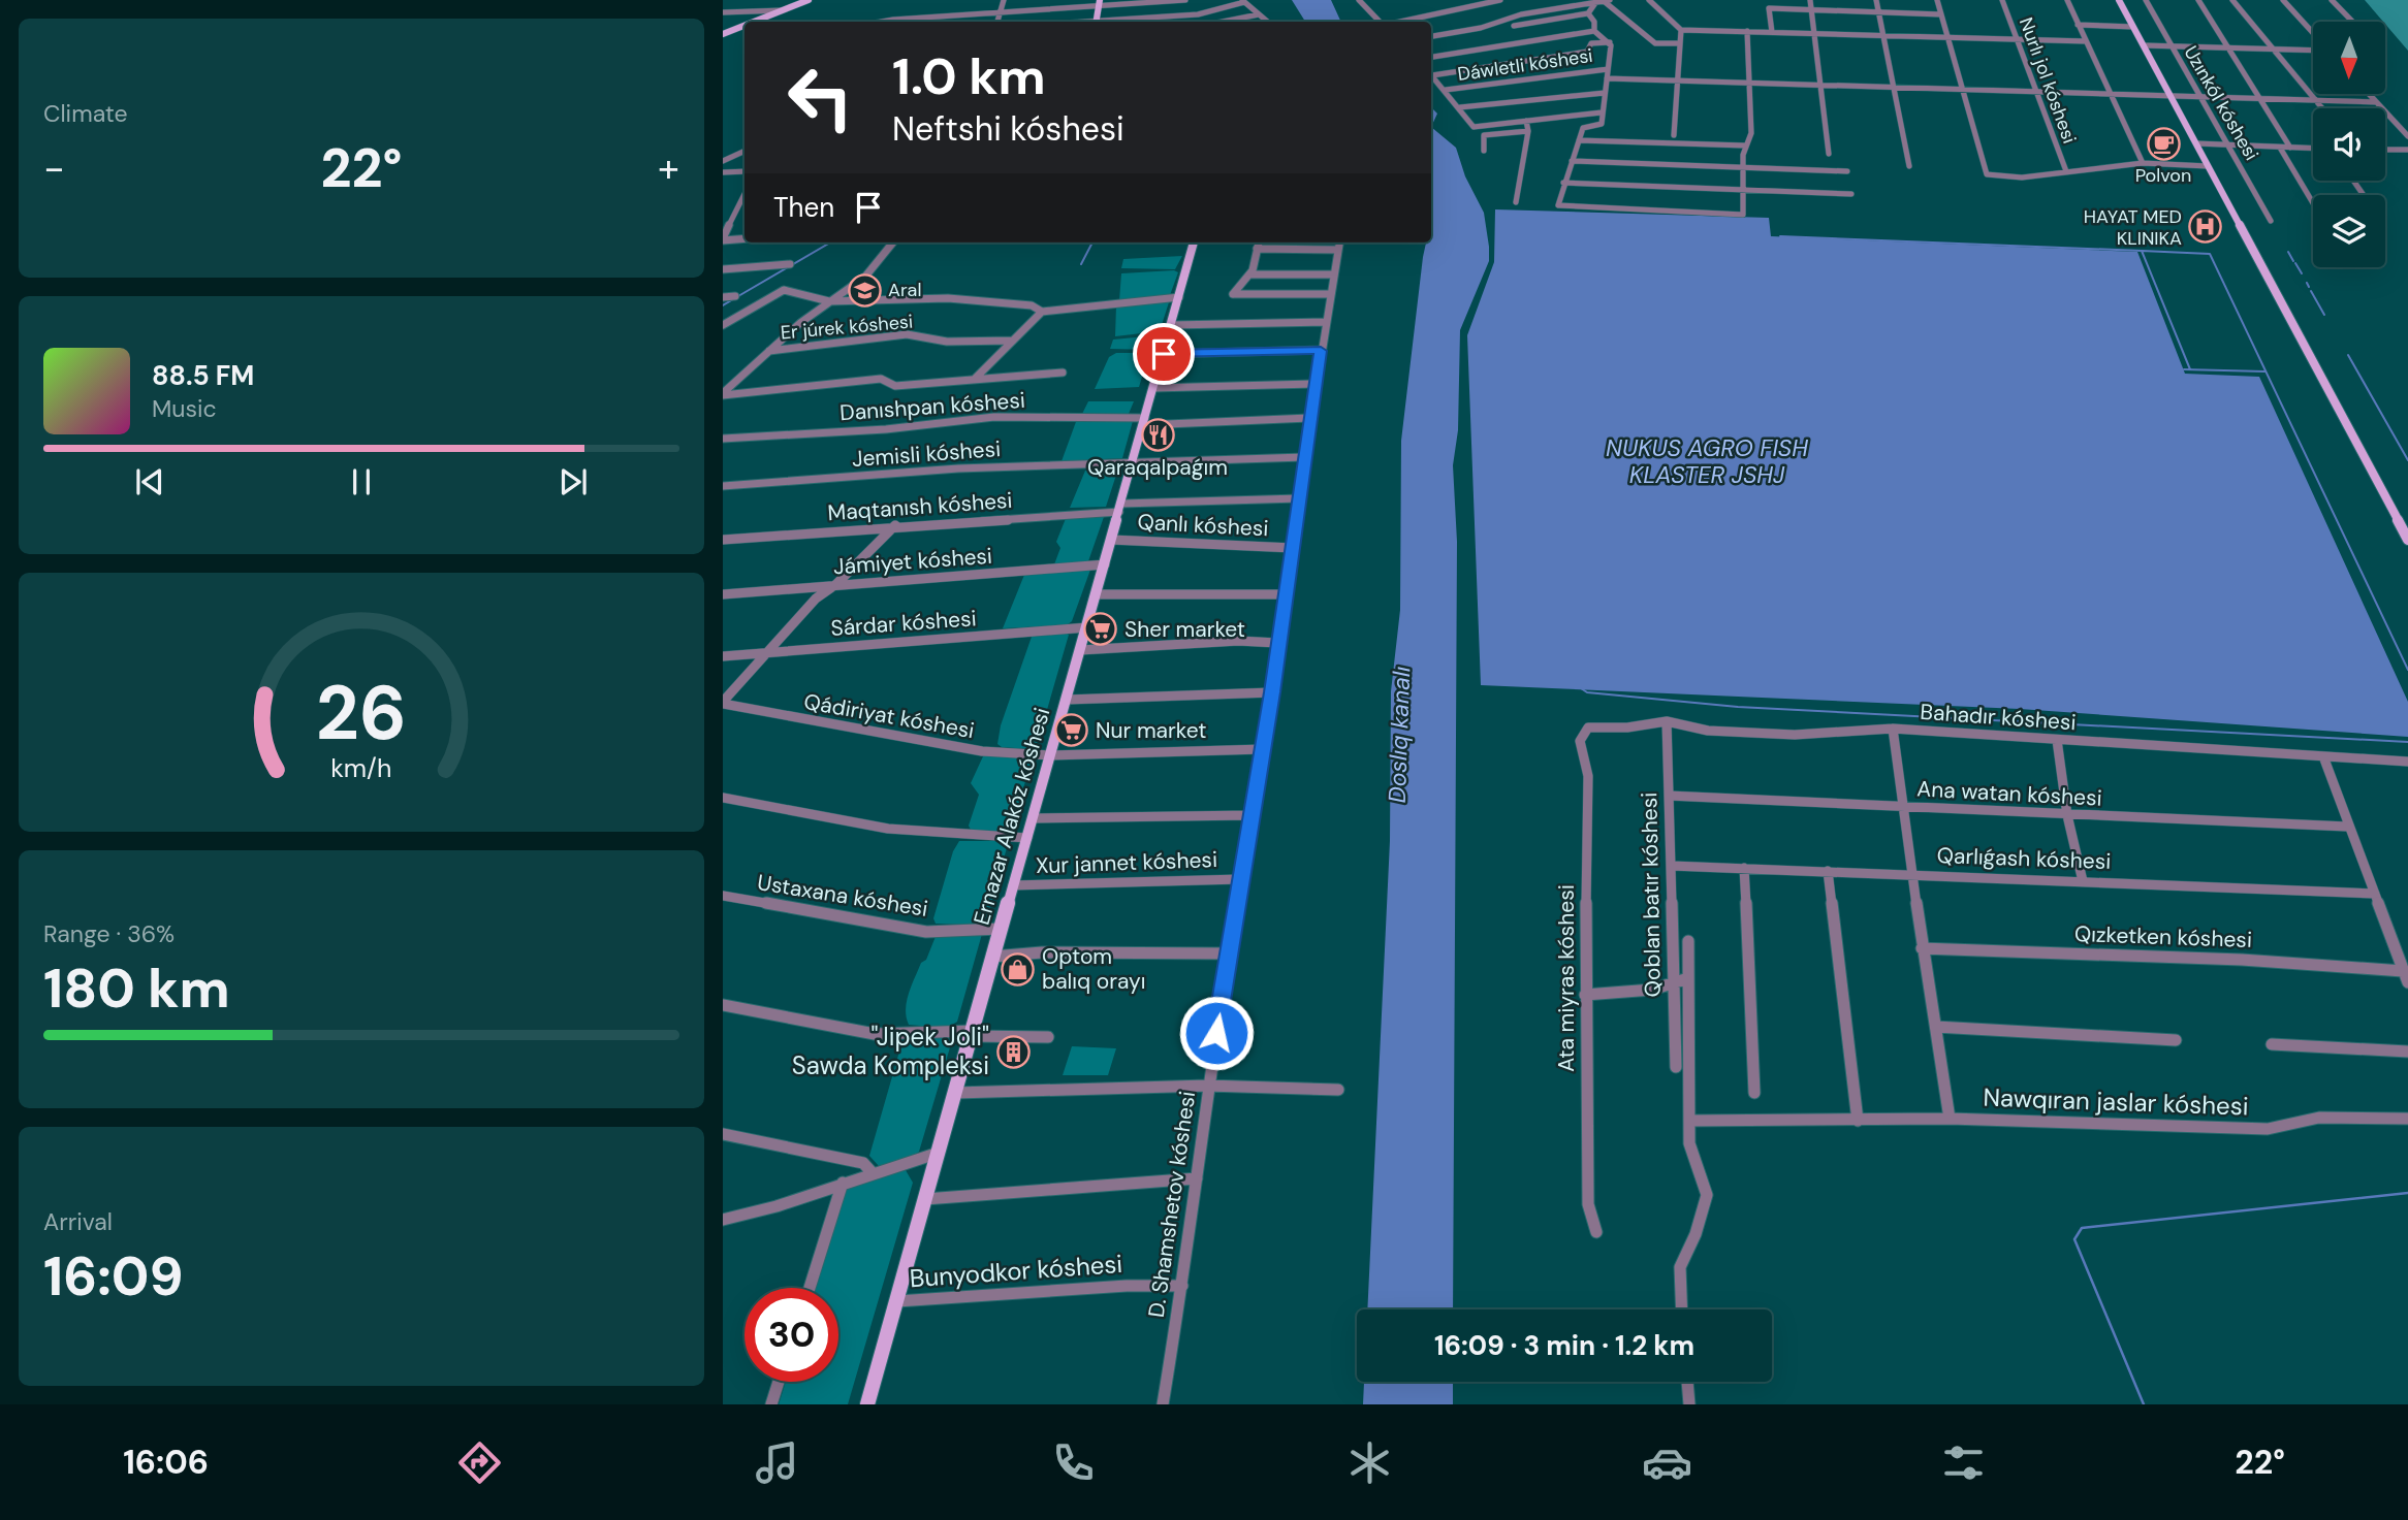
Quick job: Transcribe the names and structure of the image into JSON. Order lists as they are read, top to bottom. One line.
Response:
{"streets":{"main road":["Ernazar Alakóz kóshesi"],"street":["Dáwletli kóshesi","Nurlı jol kóshesi","Uzınkól kóshesi","Er júrek kóshesi","Danıshpan kóshesi","Jemisli kóshesi","Maqtanısh kóshesi","Qanlı kóshesi","Jámiyet kóshesi","Sárdar kóshesi","Qádiriyat kóshesi","Bahadır kóshesi","Ana watan kóshesi","Qarlıǵash kóshesi","Xur jannet kóshesi","Qoblan batır kóshesi","Ustaxana kóshesi","Qızketken kóshesi","Ata miyras kóshesi","Nawqıran jaslar kóshesi","D. Shamshetov kóshesi","Bunyodkor kóshesi"]},"crossings":[["Danıshpan kóshesi","Ernazar Alakóz kóshesi"],["Danıshpan kóshesi","D. Shamshetov kóshesi"],["Jemisli kóshesi","Ernazar Alakóz kóshesi"],["Jemisli kóshesi","D. Shamshetov kóshesi"],["Maqtanısh kóshesi","Ernazar Alakóz kóshesi"],["Maqtanısh kóshesi","D. Shamshetov kóshesi"],["Qanlı kóshesi","Ernazar Alakóz kóshesi"],["Qanlı kóshesi","D. Shamshetov kóshesi"],["Jámiyet kóshesi","Ernazar Alakóz kóshesi"],["Sárdar kóshesi","Ernazar Alakóz kóshesi"],["Qádiriyat kóshesi","Ernazar Alakóz kóshesi"],["Qádiriyat kóshesi","D. Shamshetov kóshesi"],["Bahadır kóshesi","Qoblan batır kóshesi"],["Bahadır kóshesi","Ata miyras kóshesi"],["Ana watan kóshesi","Qoblan batır kóshesi"],["Ernazar Alakóz kóshesi","Xur jannet kóshesi"],["Ernazar Alakóz kóshesi","Ustaxana kóshesi"],["Ernazar Alakóz kóshesi","Bunyodkor kóshesi"],["Qarlıǵash kóshesi","Qoblan batır kóshesi"],["Xur jannet kóshesi","D. Shamshetov kóshesi"],["Qoblan batır kóshesi","Nawqıran jaslar kóshesi"],["D. Shamshetov kóshesi","Bunyodkor kóshesi"]],"water":["NUKUS AGRO FISH KLASTER JSHJ","Doslıq kanalı"],"places":{"cafe":["Polvon"],"hospital":["HAYAT MED KLINIKA"],"school or university":["Aral"],"restaurant":["Qaraqalpaǵım"],"supermarket":["Sher market","Nur market"],"shop":["Optom balıq orayı"],"building":["\"Jipek Joli\" Sawda Kompleksi"]},"north":"bottom","page":{"tile":["Climate",["Range · 36%","180 km"],["Arrival","16:09"]],"turn":["1.0 km","Neftshi kóshesi"],"heat":["−","22°","+"],"then":"Then","song":["88.5 FM","Music"],"limit":"30","trip":"16:09 · 3 min · 1.2 km","tabs":["16:06","22°"],"gauge":["26","km/h"]}}
